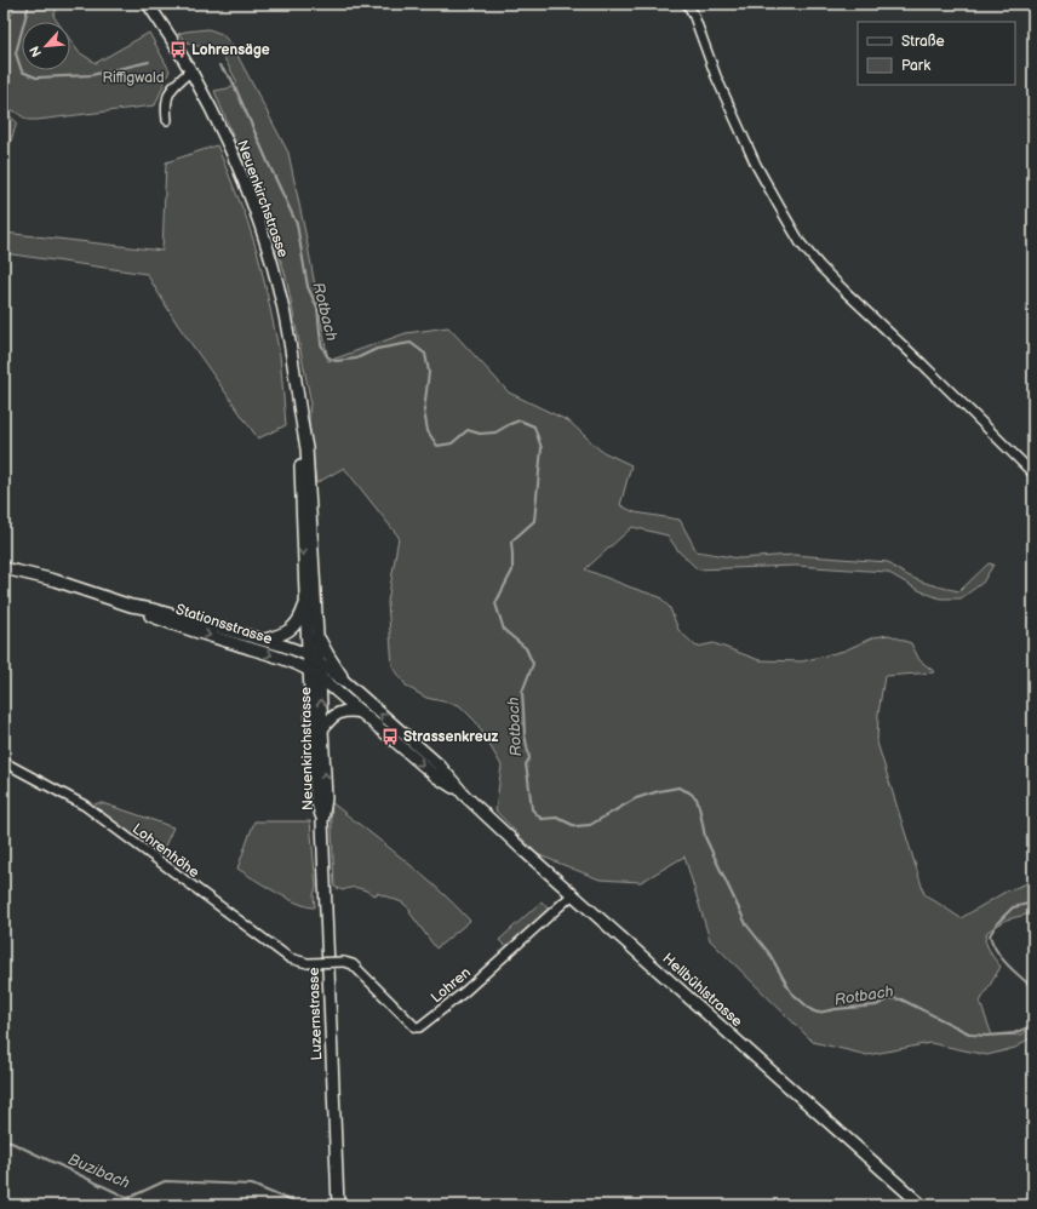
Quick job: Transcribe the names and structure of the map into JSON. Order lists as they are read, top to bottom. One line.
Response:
{"streets":{"main road":["Neuenkirchstrasse","Stationsstrasse","Hellbühlstrasse","Luzernstrasse"],"street":["Lohrenhöhe","Lohren"]},"crossings":[["Neuenkirchstrasse","Stationsstrasse"],["Neuenkirchstrasse","Hellbühlstrasse"],["Neuenkirchstrasse","Luzernstrasse"],["Stationsstrasse","Hellbühlstrasse"],["Lohrenhöhe","Lohren"],["Lohren","Hellbühlstrasse"]],"water":["Rotbach","Buzibach"],"parks":["Riffigwald"],"places":{"bus stop":["Lohrensäge","Strassenkreuz"]},"legend":["Straße","Park"],"north":"bottom left"}
